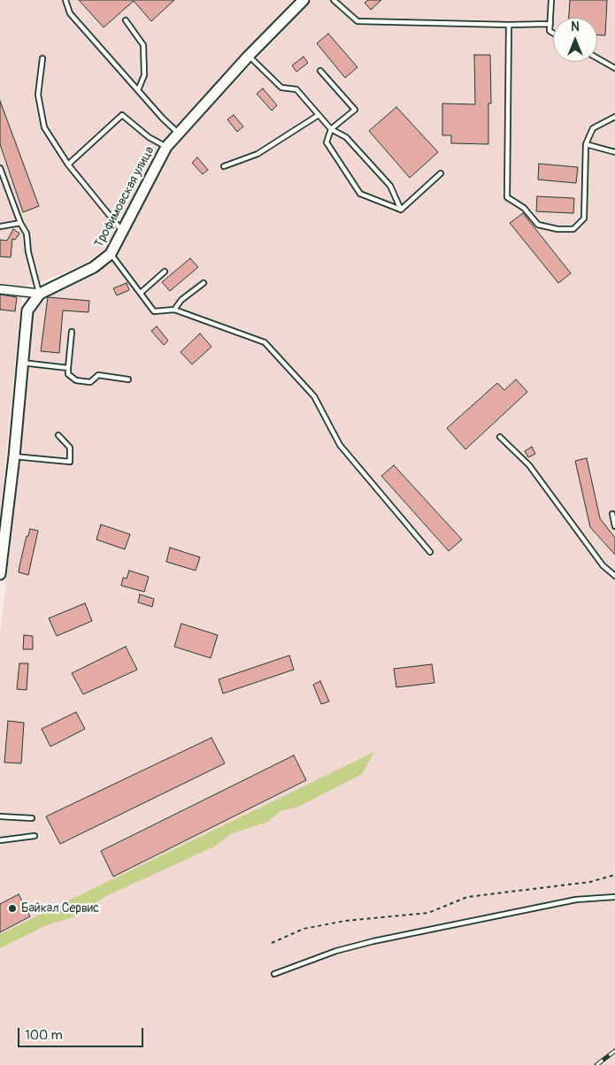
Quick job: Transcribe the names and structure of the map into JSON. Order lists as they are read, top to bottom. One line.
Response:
{"streets":{"street":["Трофимовская улица"]},"places":["Байкал Сервис"],"scale_bar":"100 m","north":"top"}
